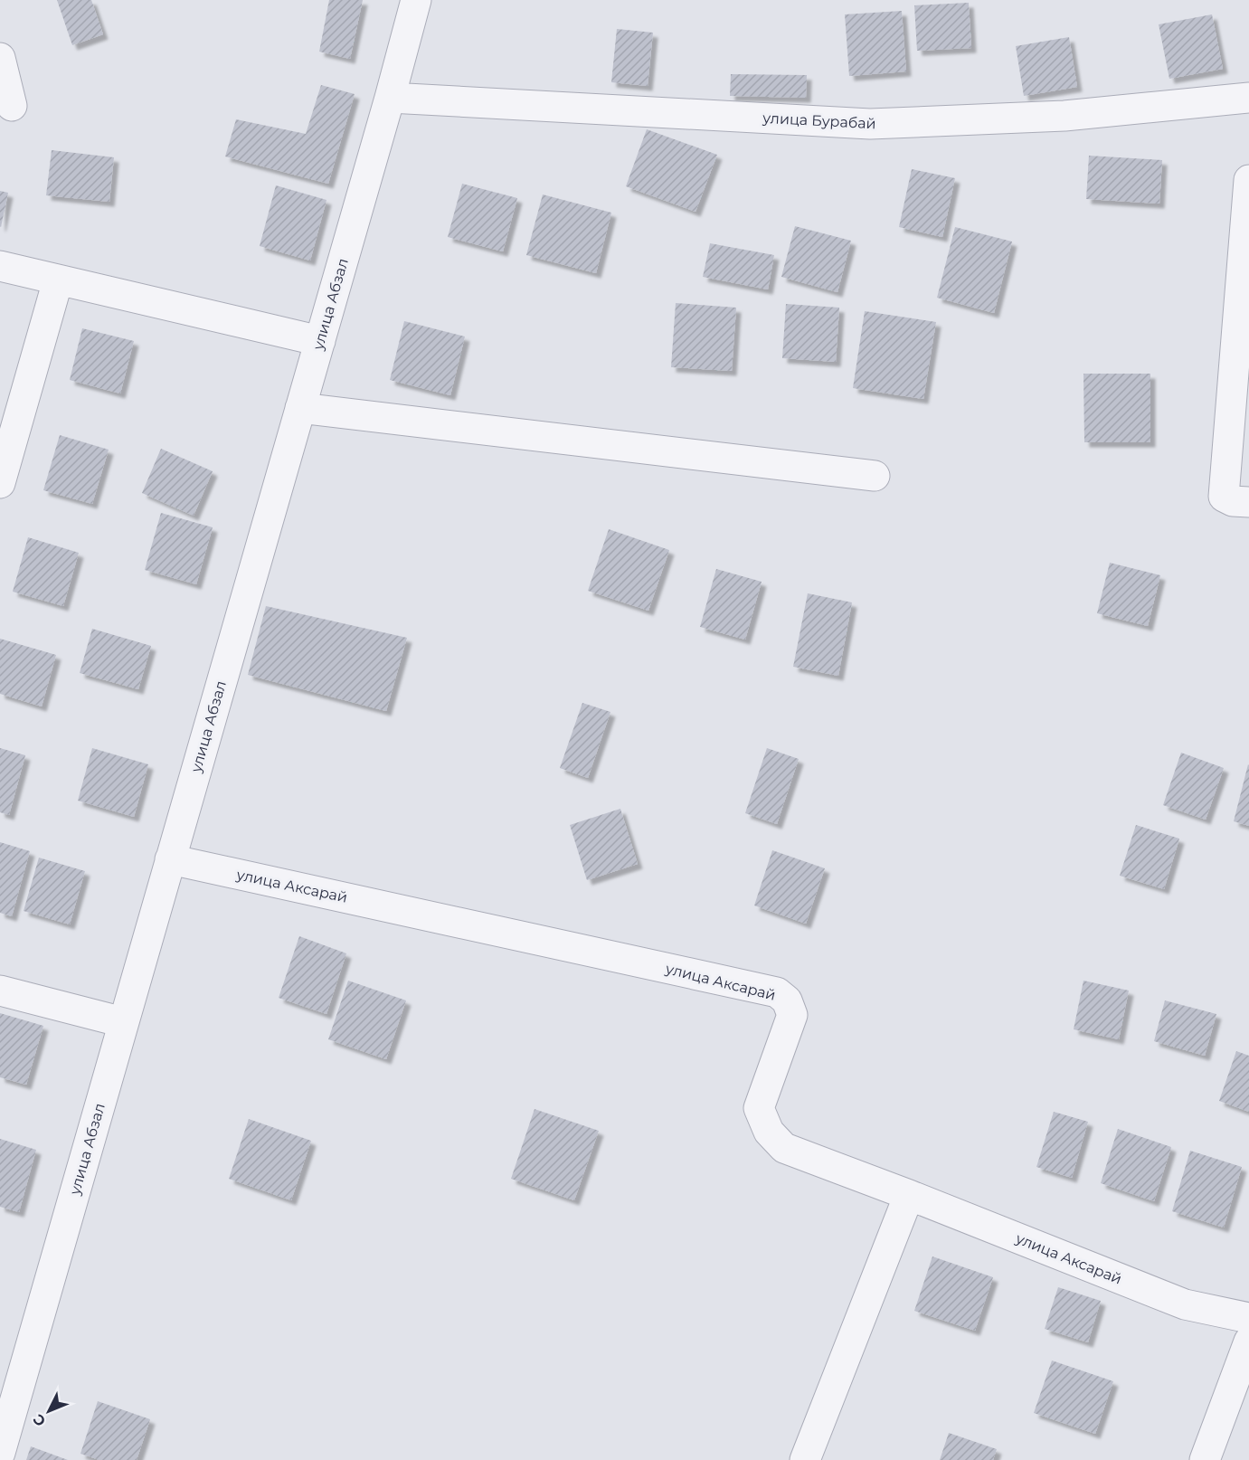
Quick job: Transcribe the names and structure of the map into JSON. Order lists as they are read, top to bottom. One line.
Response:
{"streets":{"street":["улица Бурабай","улица Абзал","улица Аксарай"]},"crossings":[["улица Бурабай","улица Абзал"],["улица Абзал","улица Аксарай"]],"north":"bottom left"}
